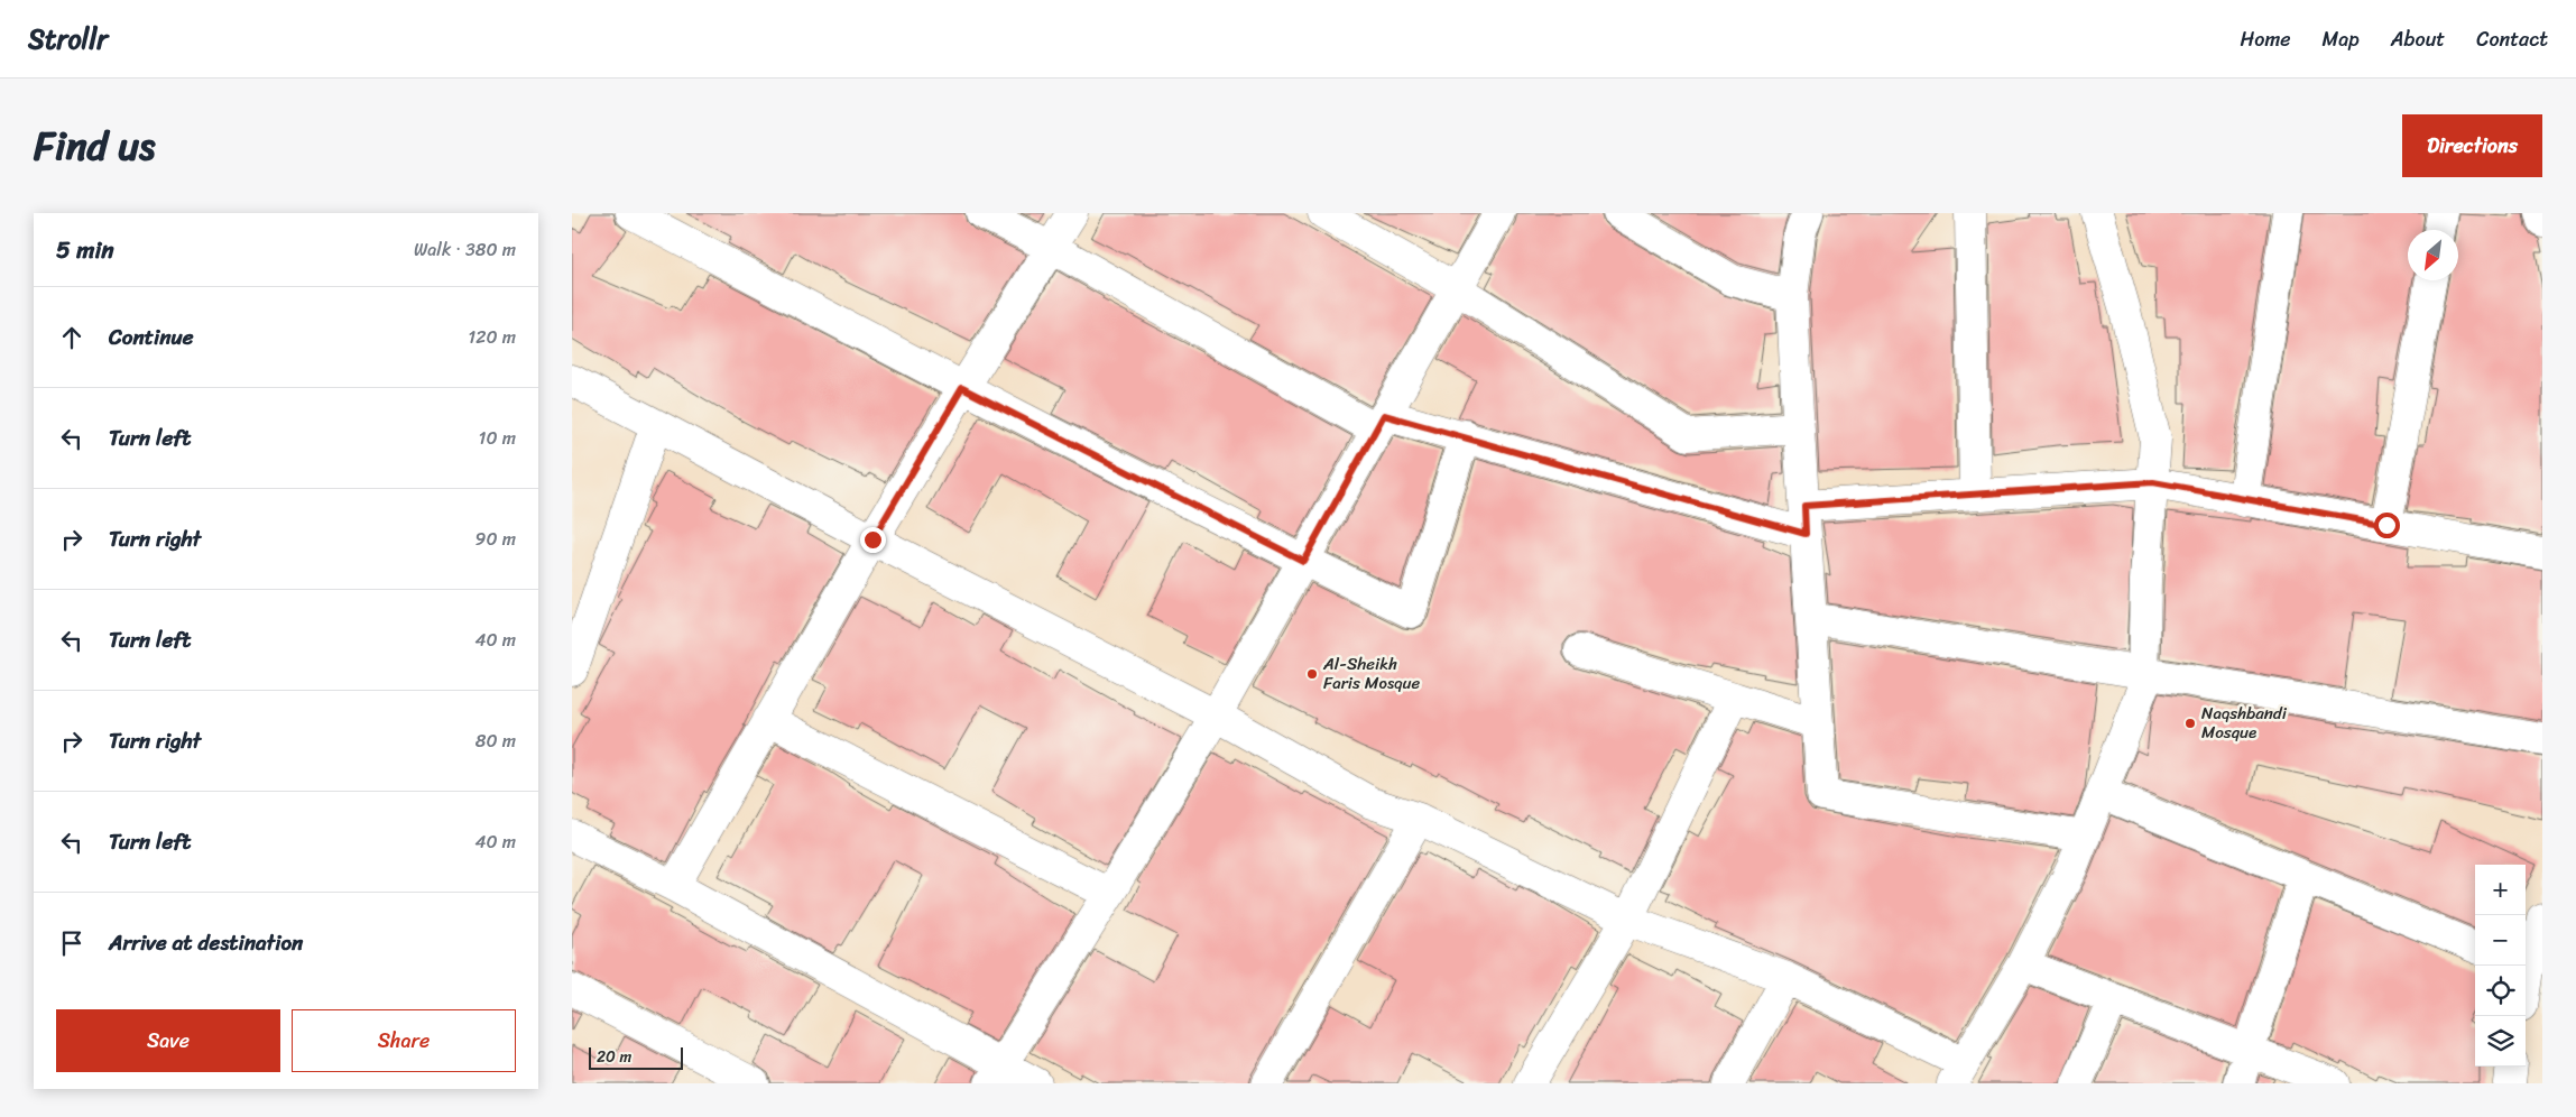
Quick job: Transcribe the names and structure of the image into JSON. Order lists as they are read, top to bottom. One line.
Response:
{"places":["Al-Sheikh Faris Mosque","Naqshbandi Mosque"],"scale_bar":"20 m","north":"bottom left","page":{"header":"Strollr","nav":["Home","Map","About","Contact"],"title":"Find us","buttons":["Directions",["Save","Share"]],"heading":["5 min","Walk · 380 m"],"list":[["Continue","120 m"],["Turn left","10 m"],["Turn right","90 m"],["Turn left","40 m"],["Turn right","80 m"],["Turn left","40 m"],"Arrive at destination"],"map_buttons":["+","−"],"scale":"20 m"}}
